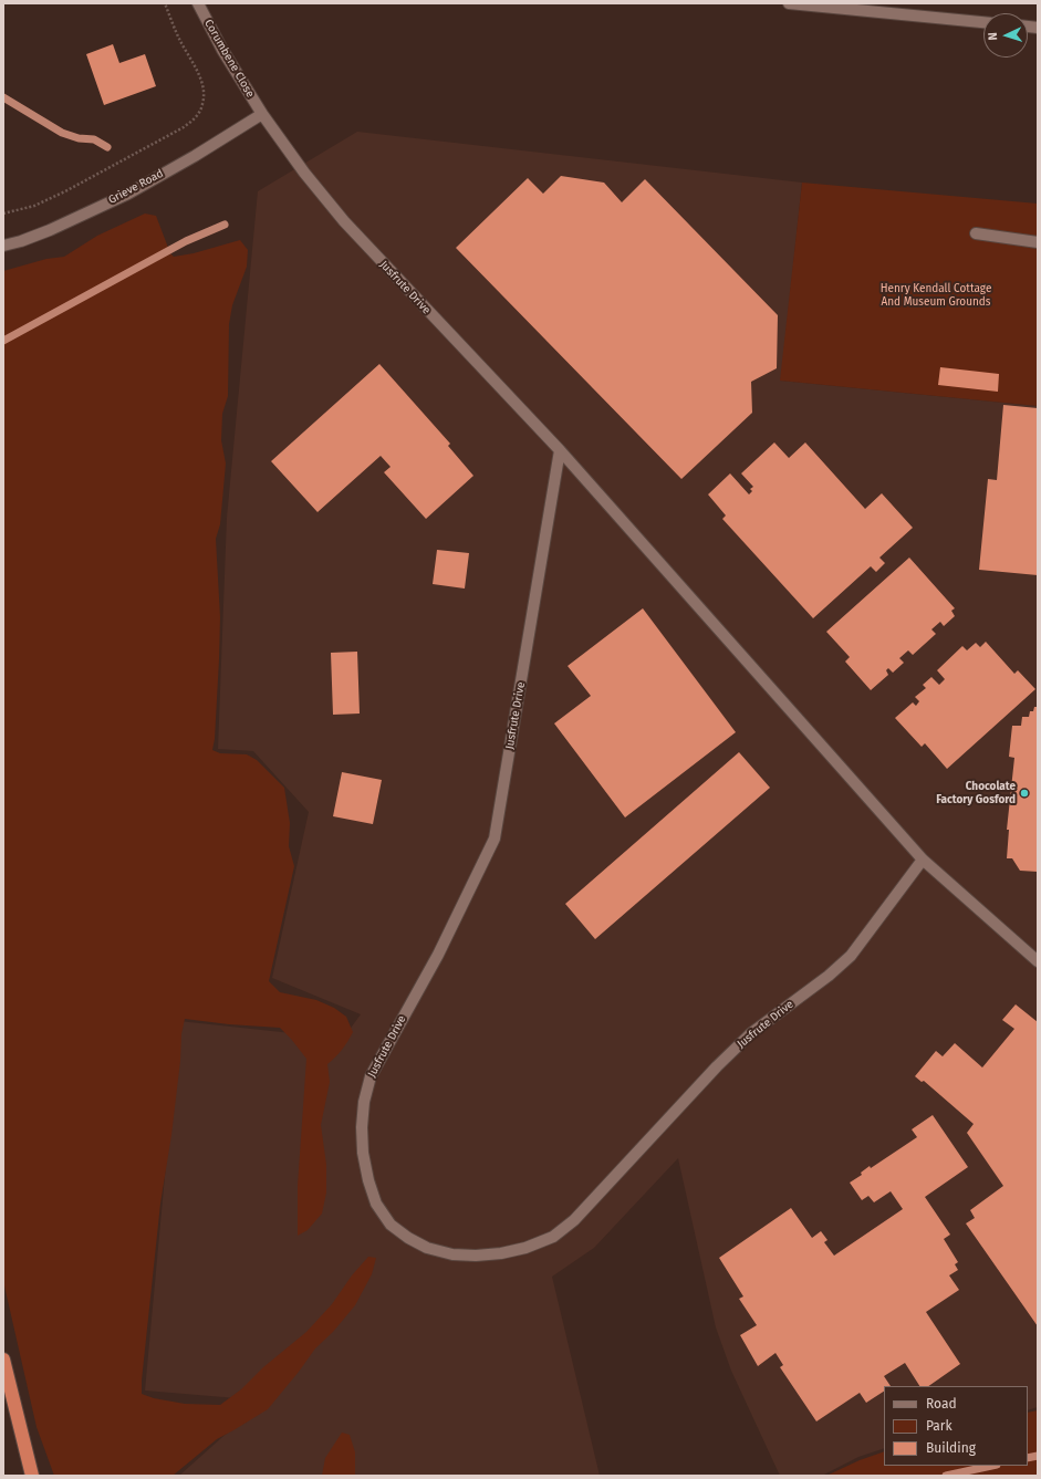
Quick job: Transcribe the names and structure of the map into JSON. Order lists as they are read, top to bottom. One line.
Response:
{"streets":{"street":["Corumbene Close","Grieve Road","Jusfrute Drive"]},"crossings":[["Corumbene Close","Grieve Road"],["Corumbene Close","Jusfrute Drive"],["Grieve Road","Jusfrute Drive"]],"parks":["Henry Kendall Cottage And Museum Grounds"],"places":["Chocolate Factory Gosford"],"legend":["Road","Park","Building"],"north":"left"}
